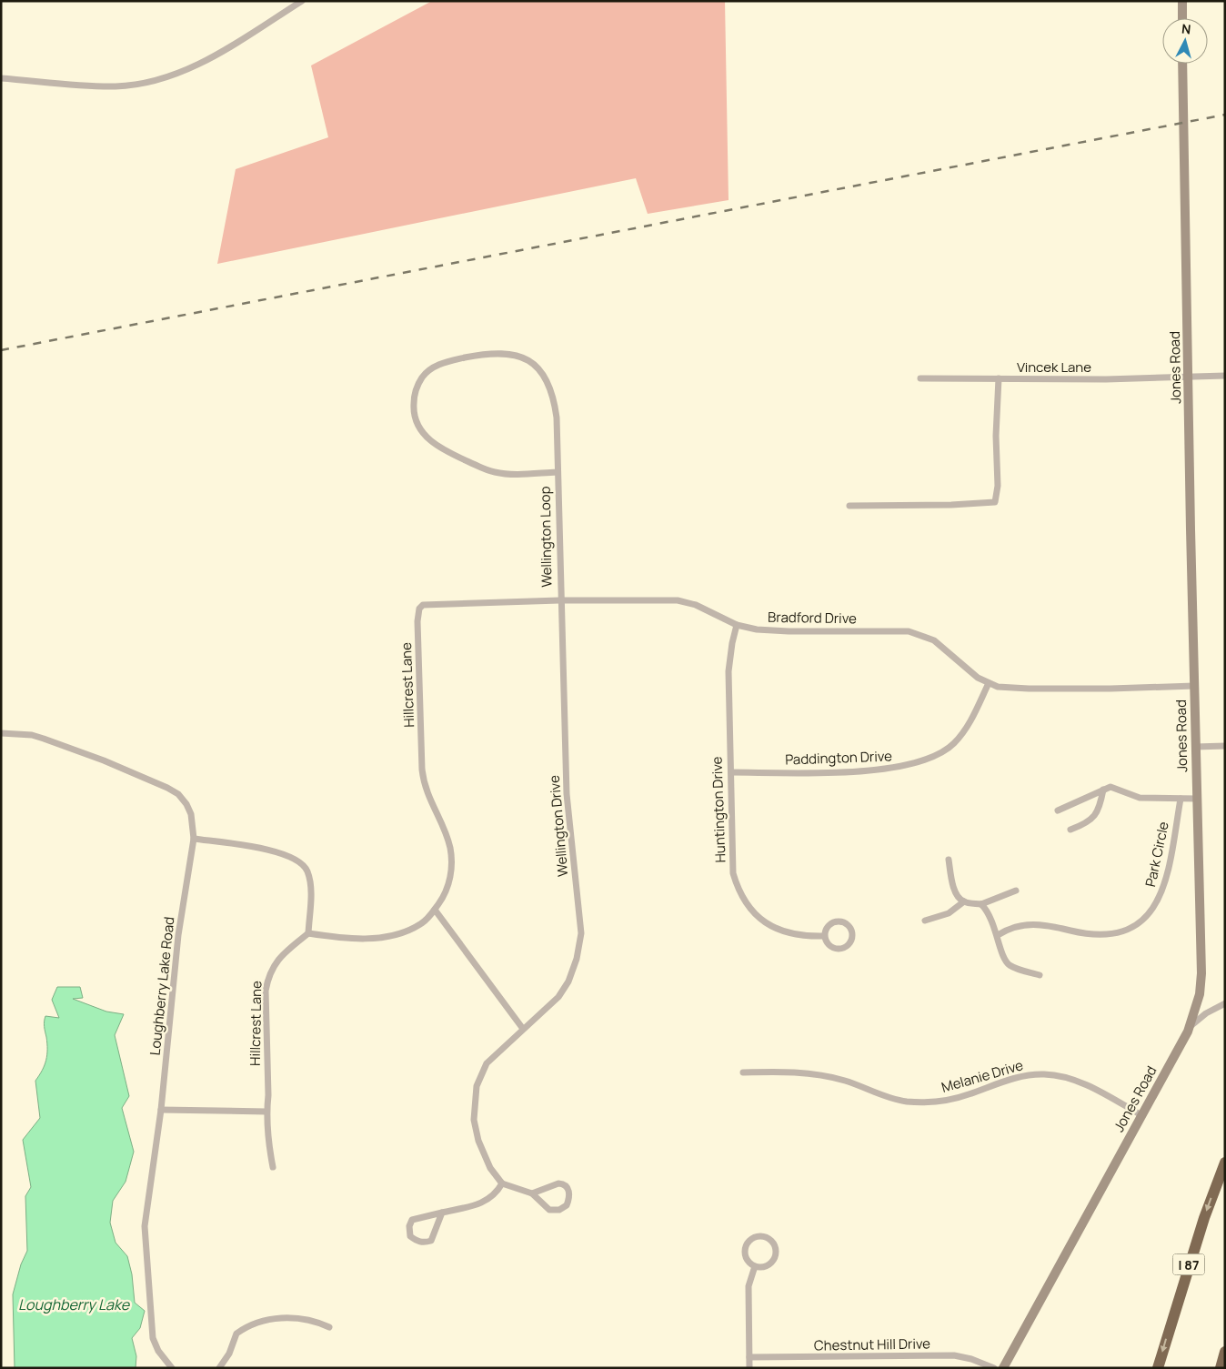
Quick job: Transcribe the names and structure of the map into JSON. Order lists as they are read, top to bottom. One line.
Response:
{"streets":{"highway":["I 87"],"street":["Vincek Lane","Jones Road","Wellington Loop","Bradford Drive","Hillcrest Lane","Paddington Drive","Huntington Drive","Wellington Drive","Park Circle","Loughberry Lake Road","Melanie Drive","Chestnut Hill Drive"]},"crossings":[["Vincek Lane","Jones Road"],["Jones Road","Bradford Drive"],["Jones Road","Melanie Drive"],["Wellington Loop","Bradford Drive"],["Wellington Loop","Wellington Drive"],["Bradford Drive","Hillcrest Lane"],["Bradford Drive","Paddington Drive"],["Bradford Drive","Huntington Drive"],["Bradford Drive","Wellington Drive"],["Paddington Drive","Huntington Drive"]],"water":["Loughberry Lake"],"north":"top"}
